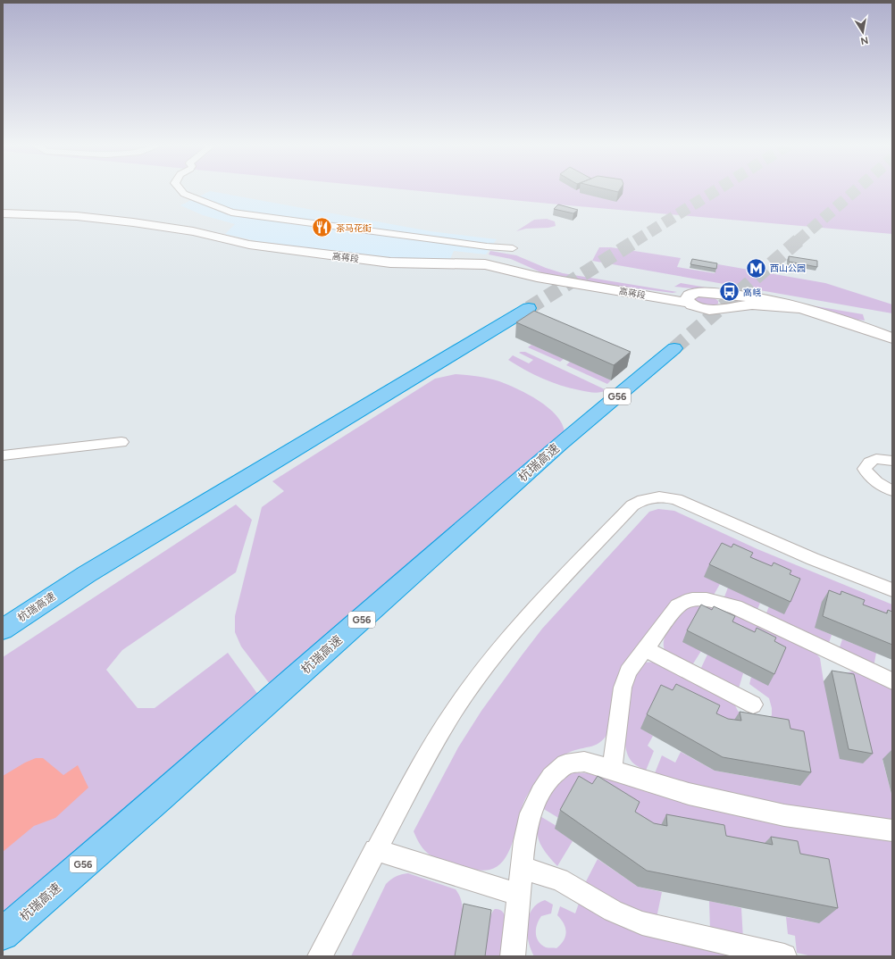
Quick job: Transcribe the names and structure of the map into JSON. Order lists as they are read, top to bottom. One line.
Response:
{"streets":{"highway":["G56","杭瑞高速"],"main road":["高蒋段"]},"places":{"restaurant":["茶马花街"],"metro station":["西山公园"],"bus stop":["高峣"]},"north":"bottom"}
